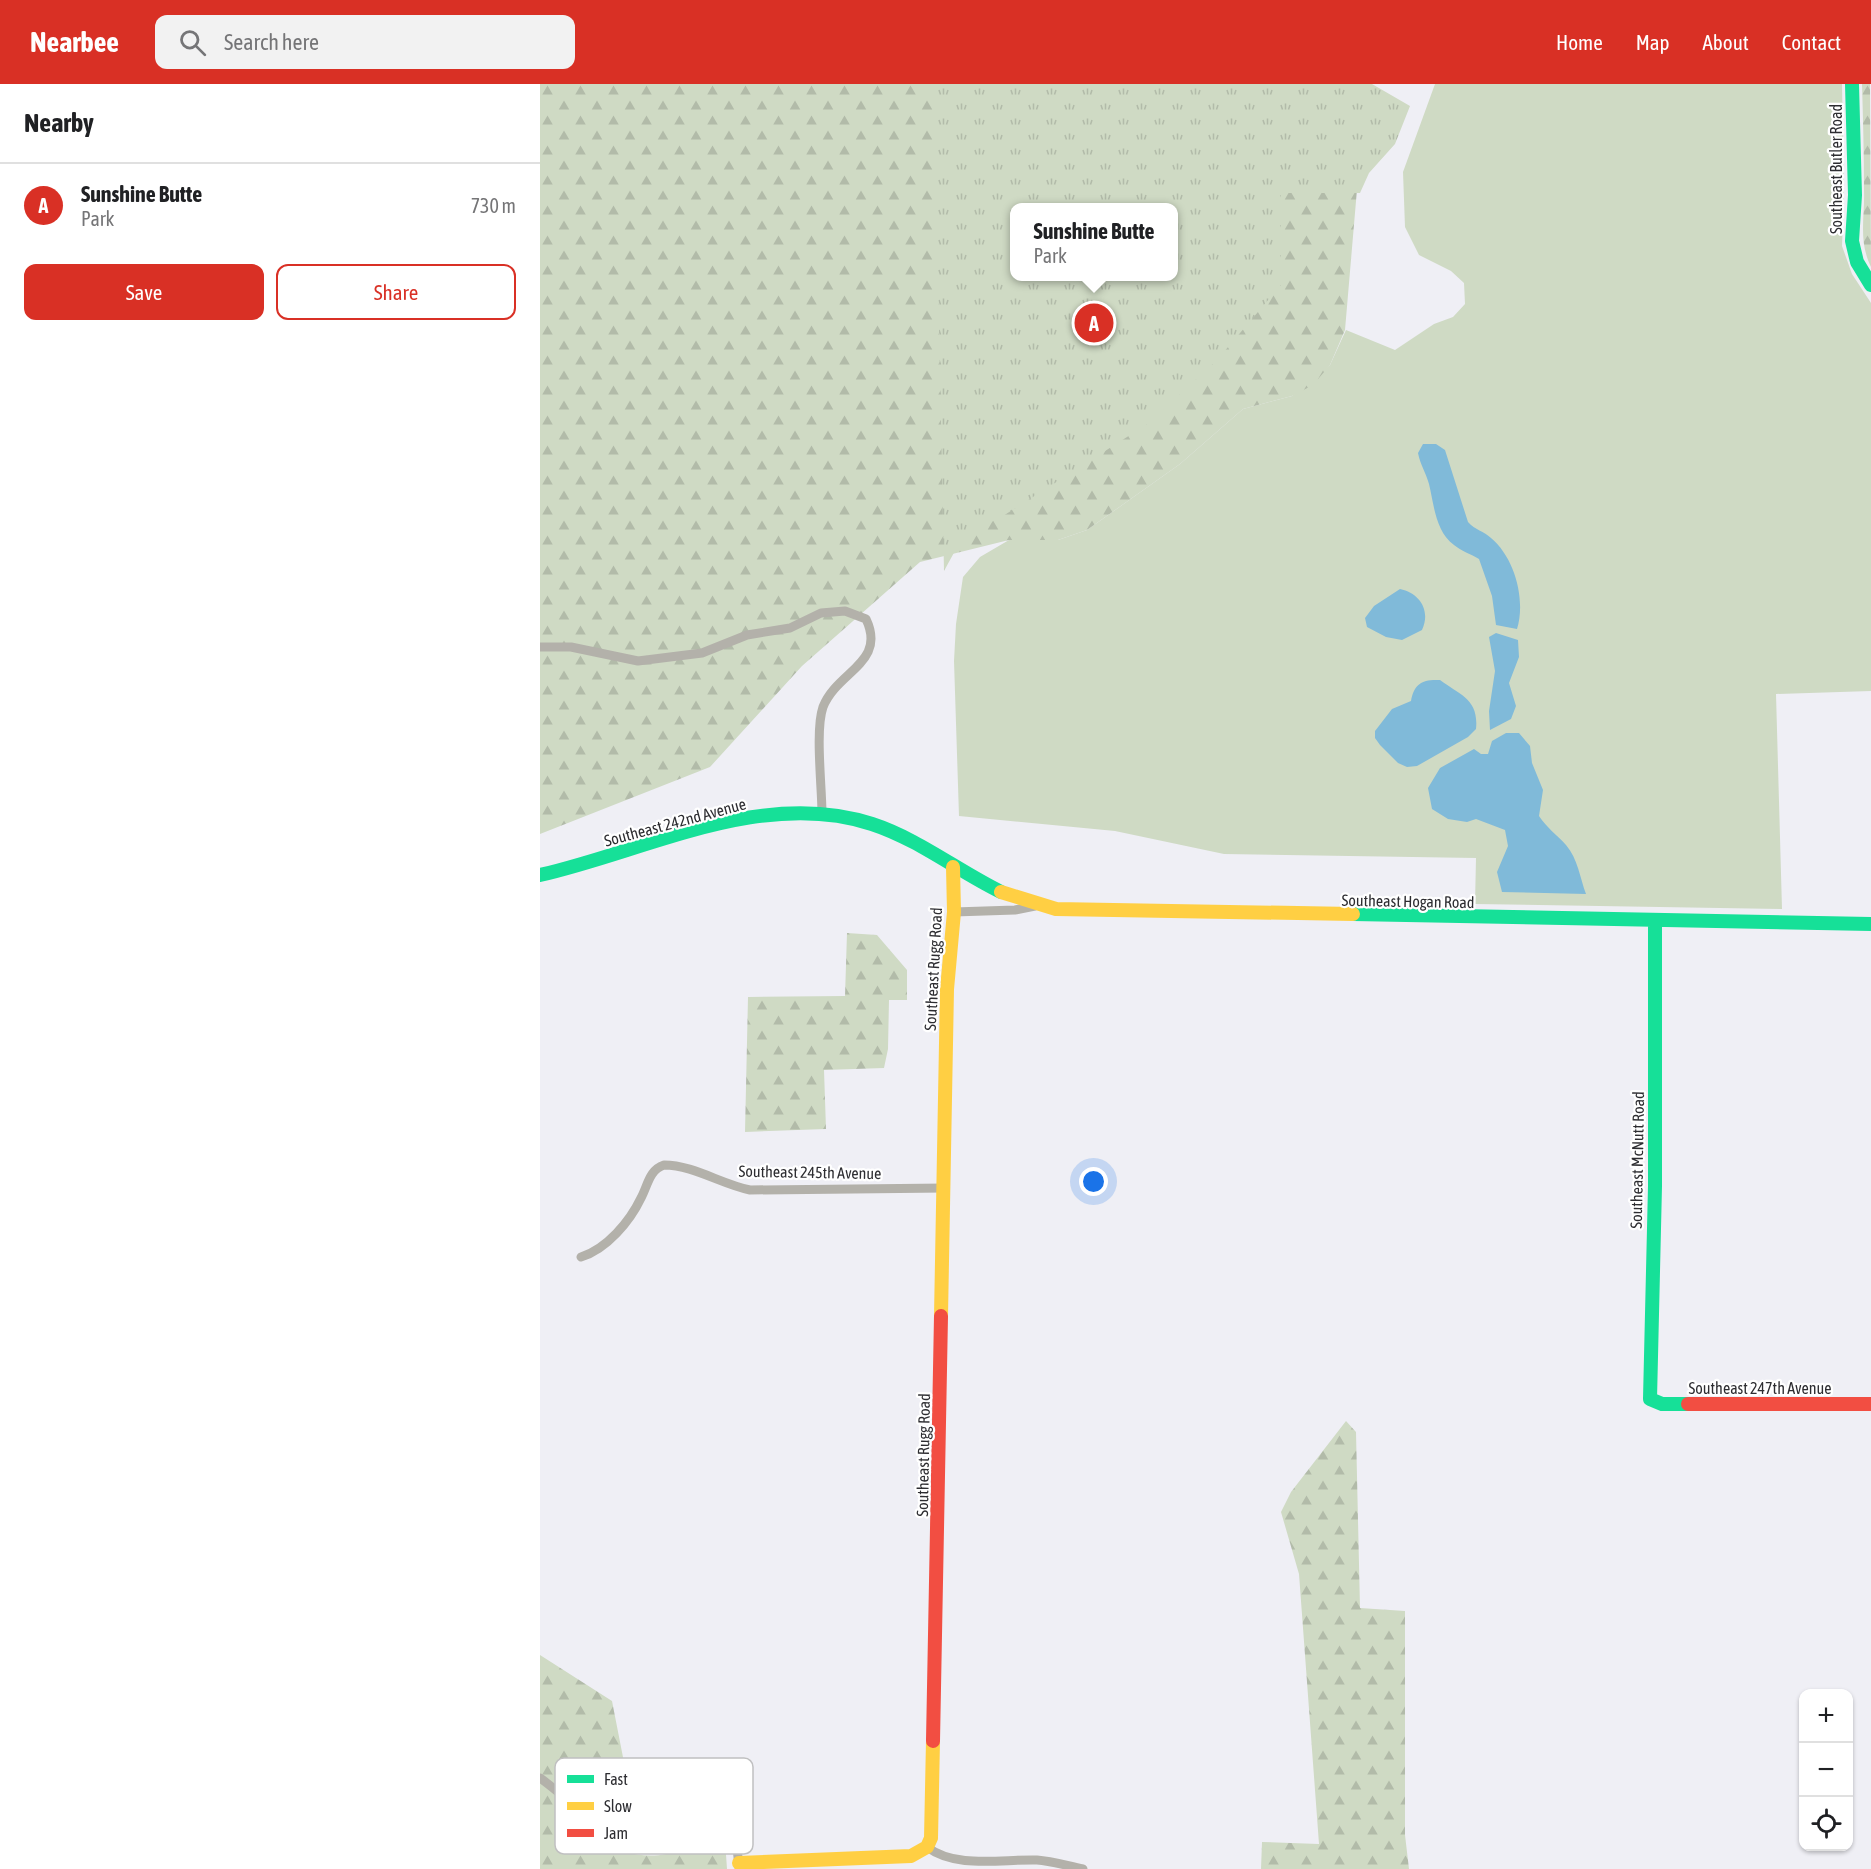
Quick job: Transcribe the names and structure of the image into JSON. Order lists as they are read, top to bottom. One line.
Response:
{"streets":{"street":["Southeast Butler Road","Southeast 242nd Avenue","Southeast Hogan Road","Southeast Rugg Road","Southeast McNutt Road","Southeast 245th Avenue","Southeast 247th Avenue"]},"crossings":[["Southeast 242nd Avenue","Southeast Hogan Road"],["Southeast 242nd Avenue","Southeast Rugg Road"],["Southeast Hogan Road","Southeast Rugg Road"],["Southeast Hogan Road","Southeast McNutt Road"],["Southeast Rugg Road","Southeast 245th Avenue"],["Southeast McNutt Road","Southeast 247th Avenue"]],"legend":["Fast","Slow","Jam"],"page":{"header":"Nearbee","search":"Search here","nav":["Home","Map","About","Contact"],"heading":"Nearby","list":[{"mark":"A","name":"Sunshine Butte","note":"Park","value":"730 m"}],"popup":["Sunshine Butte","Park"],"buttons":["Save","Share"],"pins":"A","map_buttons":["+","−"]}}
